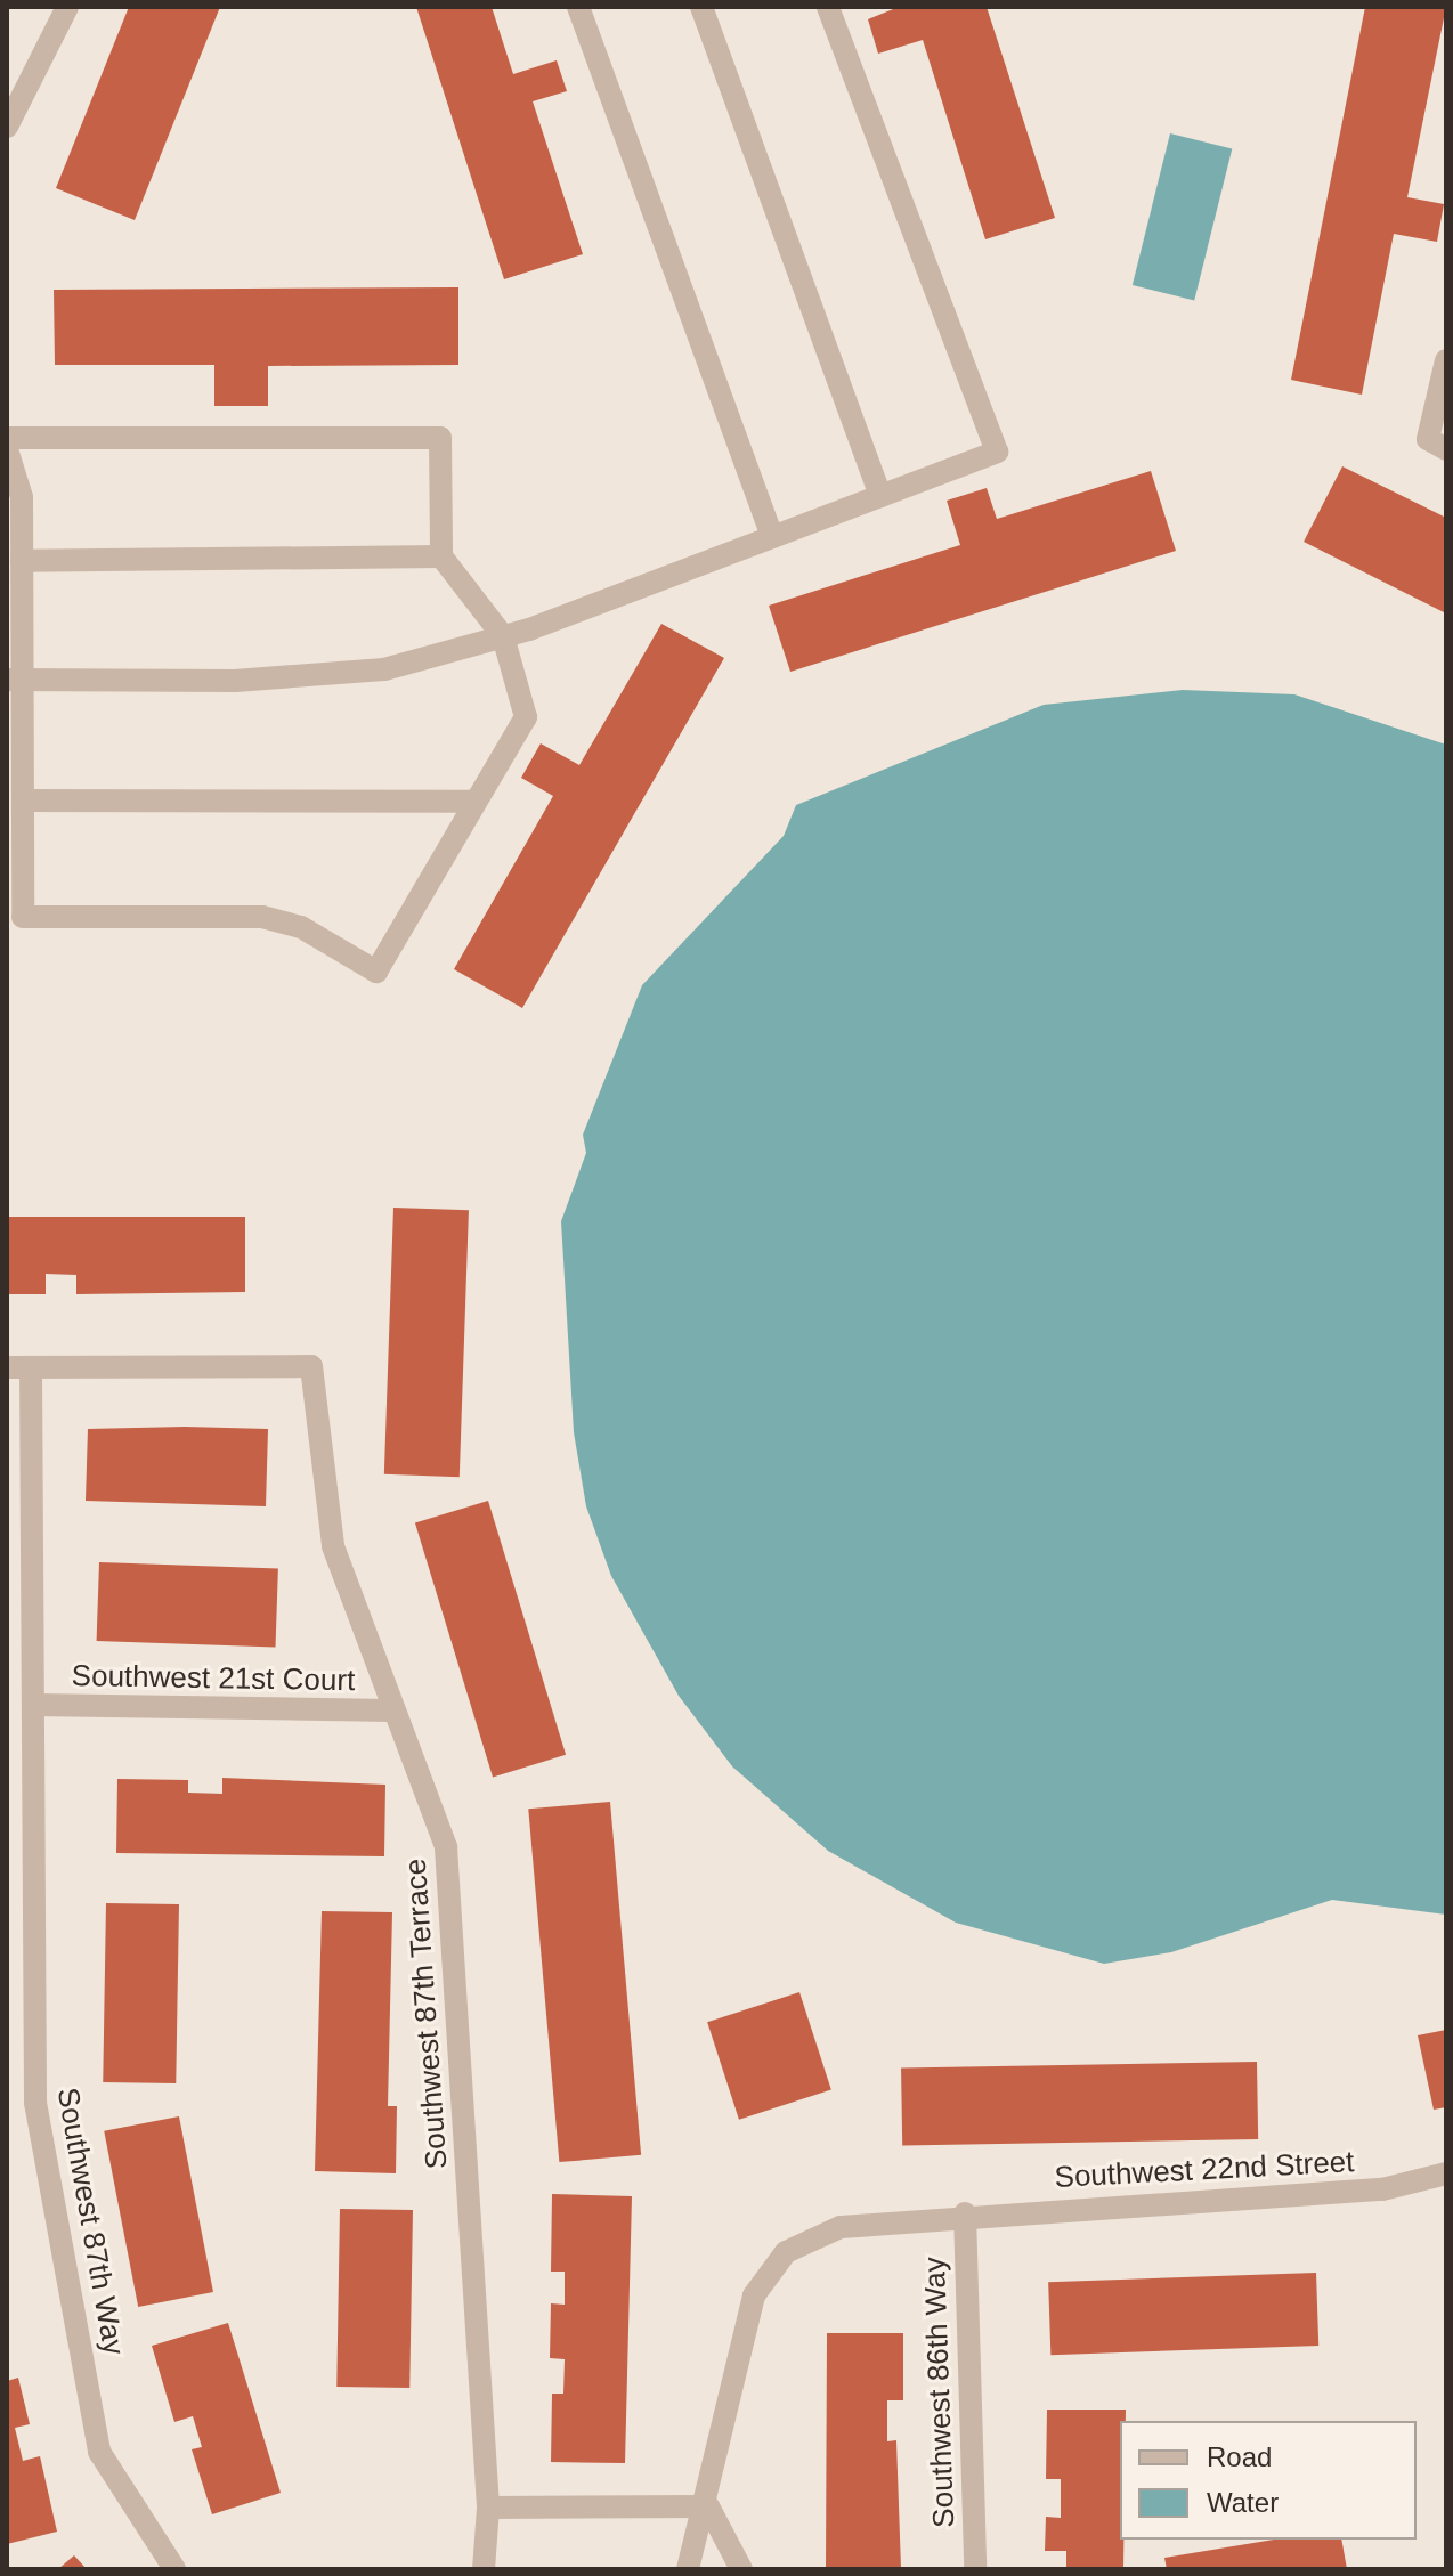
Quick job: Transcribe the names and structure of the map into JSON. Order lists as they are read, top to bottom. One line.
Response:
{"streets":{"street":["Southwest 21st Court","Southwest 87th Terrace","Southwest 22nd Street","Southwest 87th Way","Southwest 86th Way"]},"crossings":[["Southwest 21st Court","Southwest 87th Terrace"],["Southwest 21st Court","Southwest 87th Way"],["Southwest 87th Terrace","Southwest 87th Way"],["Southwest 22nd Street","Southwest 86th Way"]],"legend":["Road","Water"]}
